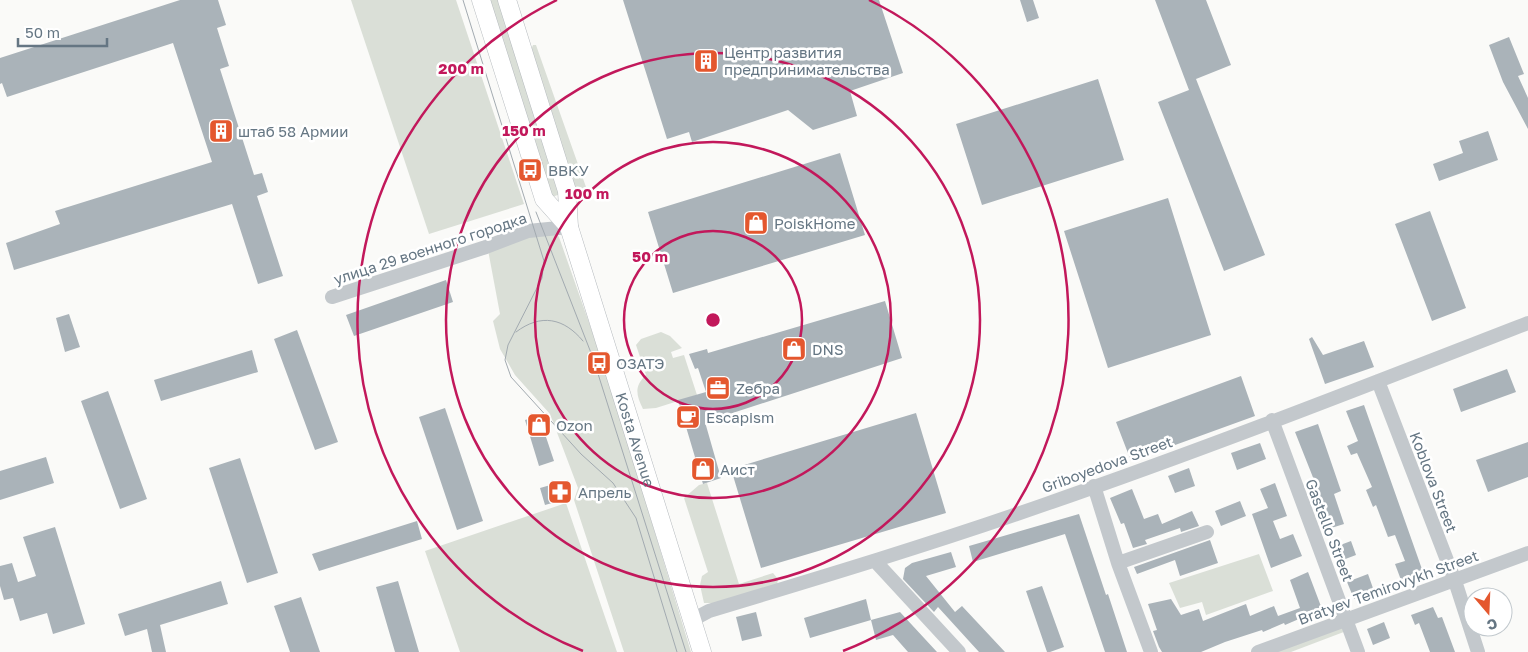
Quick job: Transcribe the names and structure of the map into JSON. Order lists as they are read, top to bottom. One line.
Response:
{"streets":{"main road":["Kosta Avenue"],"street":["улица 29 военного городка","Griboyedova Street","Koblova Street","Gastello Street","Bratyev Temirovykh Street"]},"crossings":[["улица 29 военного городка","Kosta Avenue"],["Kosta Avenue","Griboyedova Street"],["Griboyedova Street","Koblova Street"],["Griboyedova Street","Gastello Street"],["Koblova Street","Bratyev Temirovykh Street"],["Gastello Street","Bratyev Temirovykh Street"]],"places":{"building":["Центр развития предпринимательства","штаб 58 Армии"],"bus stop":["ВВКУ","ОЗАТЭ"],"shop":["PoiskHome","DNS","Ozon","Аист"],"office":["Zeбра"],"cafe":["Escapism"],"pharmacy":["Апрель"]},"scale_bar":"50 m","north":"bottom","rings":["200 m","150 m","100 m","50 m"]}
